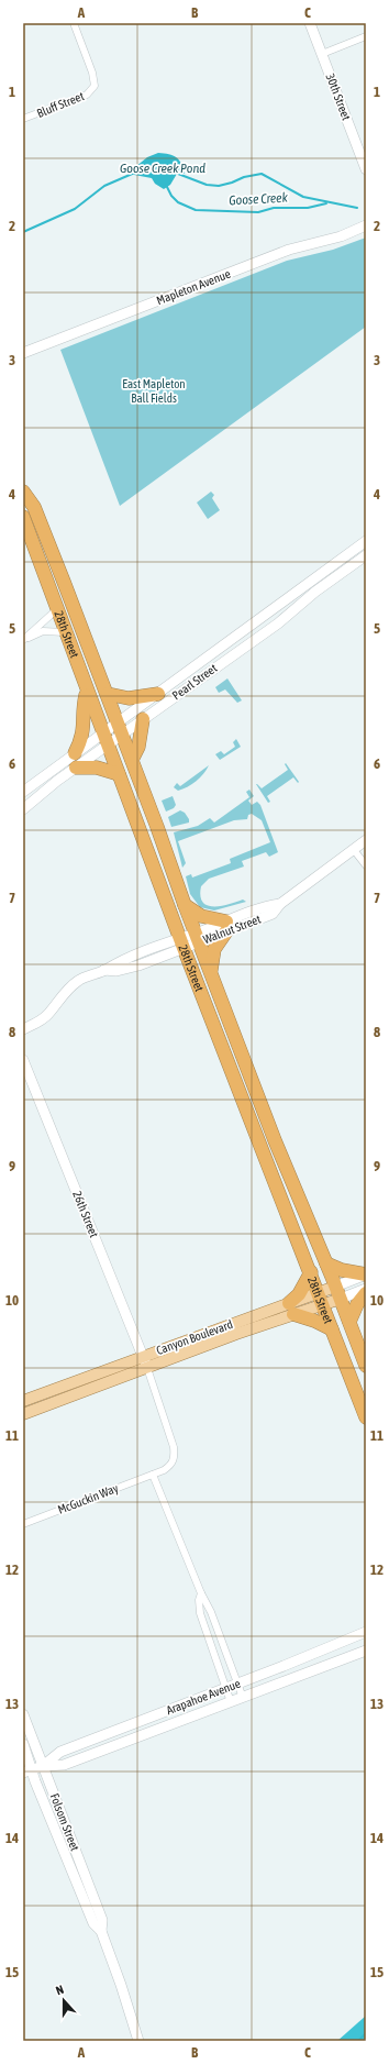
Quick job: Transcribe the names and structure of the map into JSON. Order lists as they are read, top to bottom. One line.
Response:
{"streets":{"highway":["28th Street"],"main road":["30th Street","Mapleton Avenue","Pearl Street","Walnut Street","26th Street","Canyon Boulevard","Arapahoe Avenue","Folsom Street"],"street":["Bluff Street","McGuckin Way"]},"crossings":[["28th Street","Pearl Street"],["28th Street","Walnut Street"],["28th Street","Canyon Boulevard"],["26th Street","Canyon Boulevard"],["26th Street","McGuckin Way"],["Canyon Boulevard","McGuckin Way"],["Arapahoe Avenue","Folsom Street"]],"water":["Goose Creek Pond","Goose Creek"],"parks":["East Mapleton Ball Fields"],"north":"top","grid":{"columns":["A","B","C"],"rows":["1","2","3","4","5","6","7","8","9","10","11","12","13","14","15"]}}
